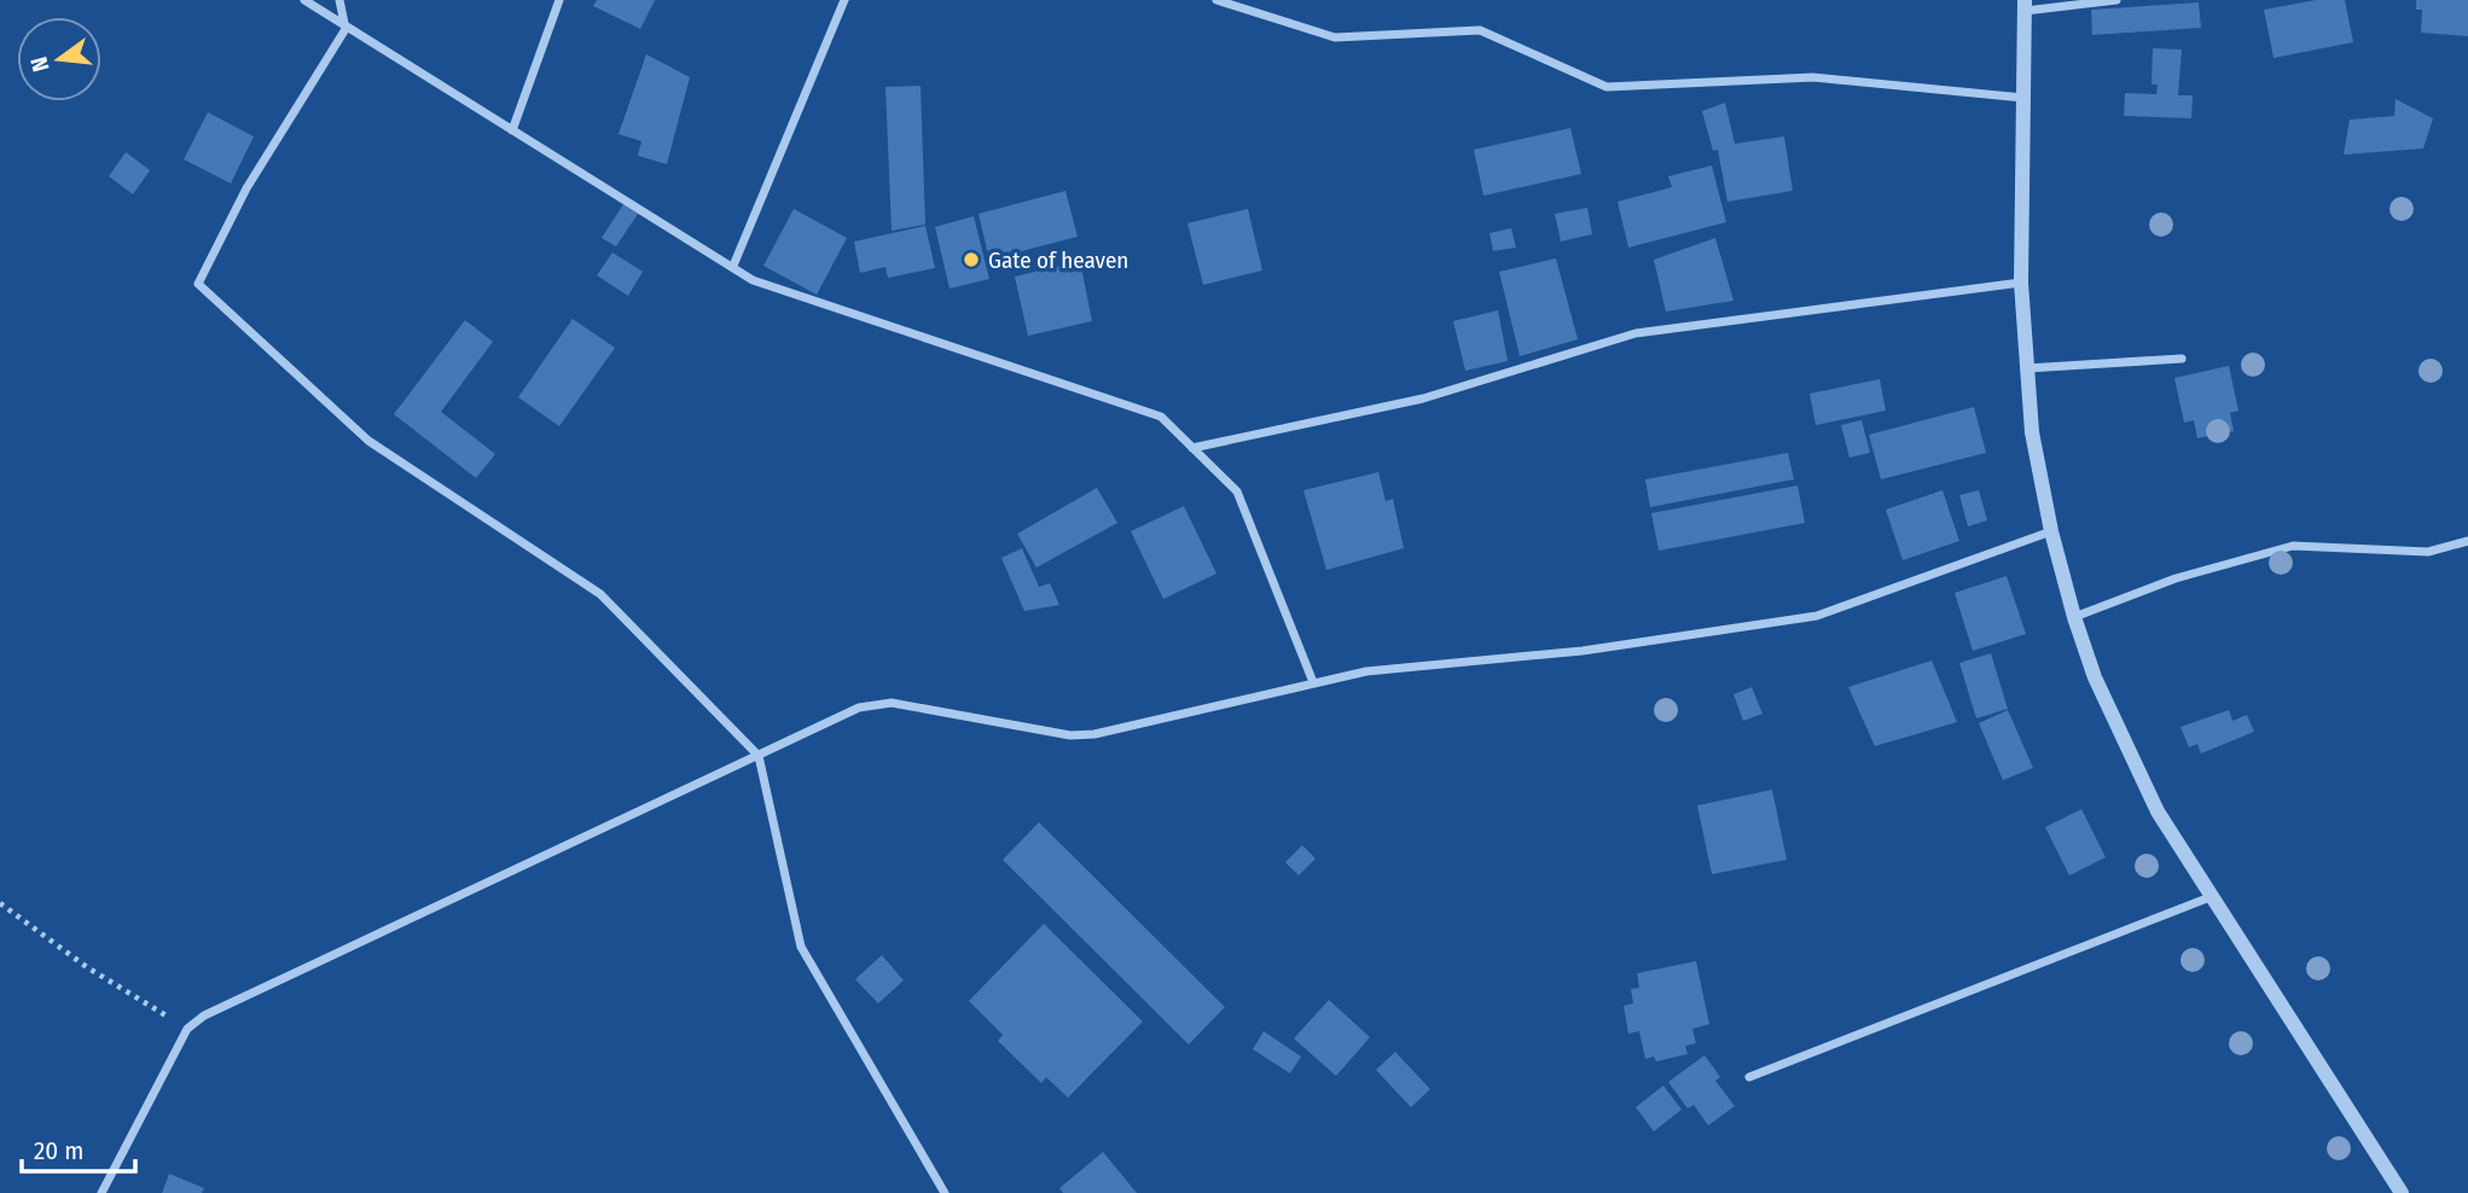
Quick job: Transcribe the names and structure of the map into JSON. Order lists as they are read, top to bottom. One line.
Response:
{"places":["Gate of heaven"],"scale_bar":"20 m","north":"left"}
